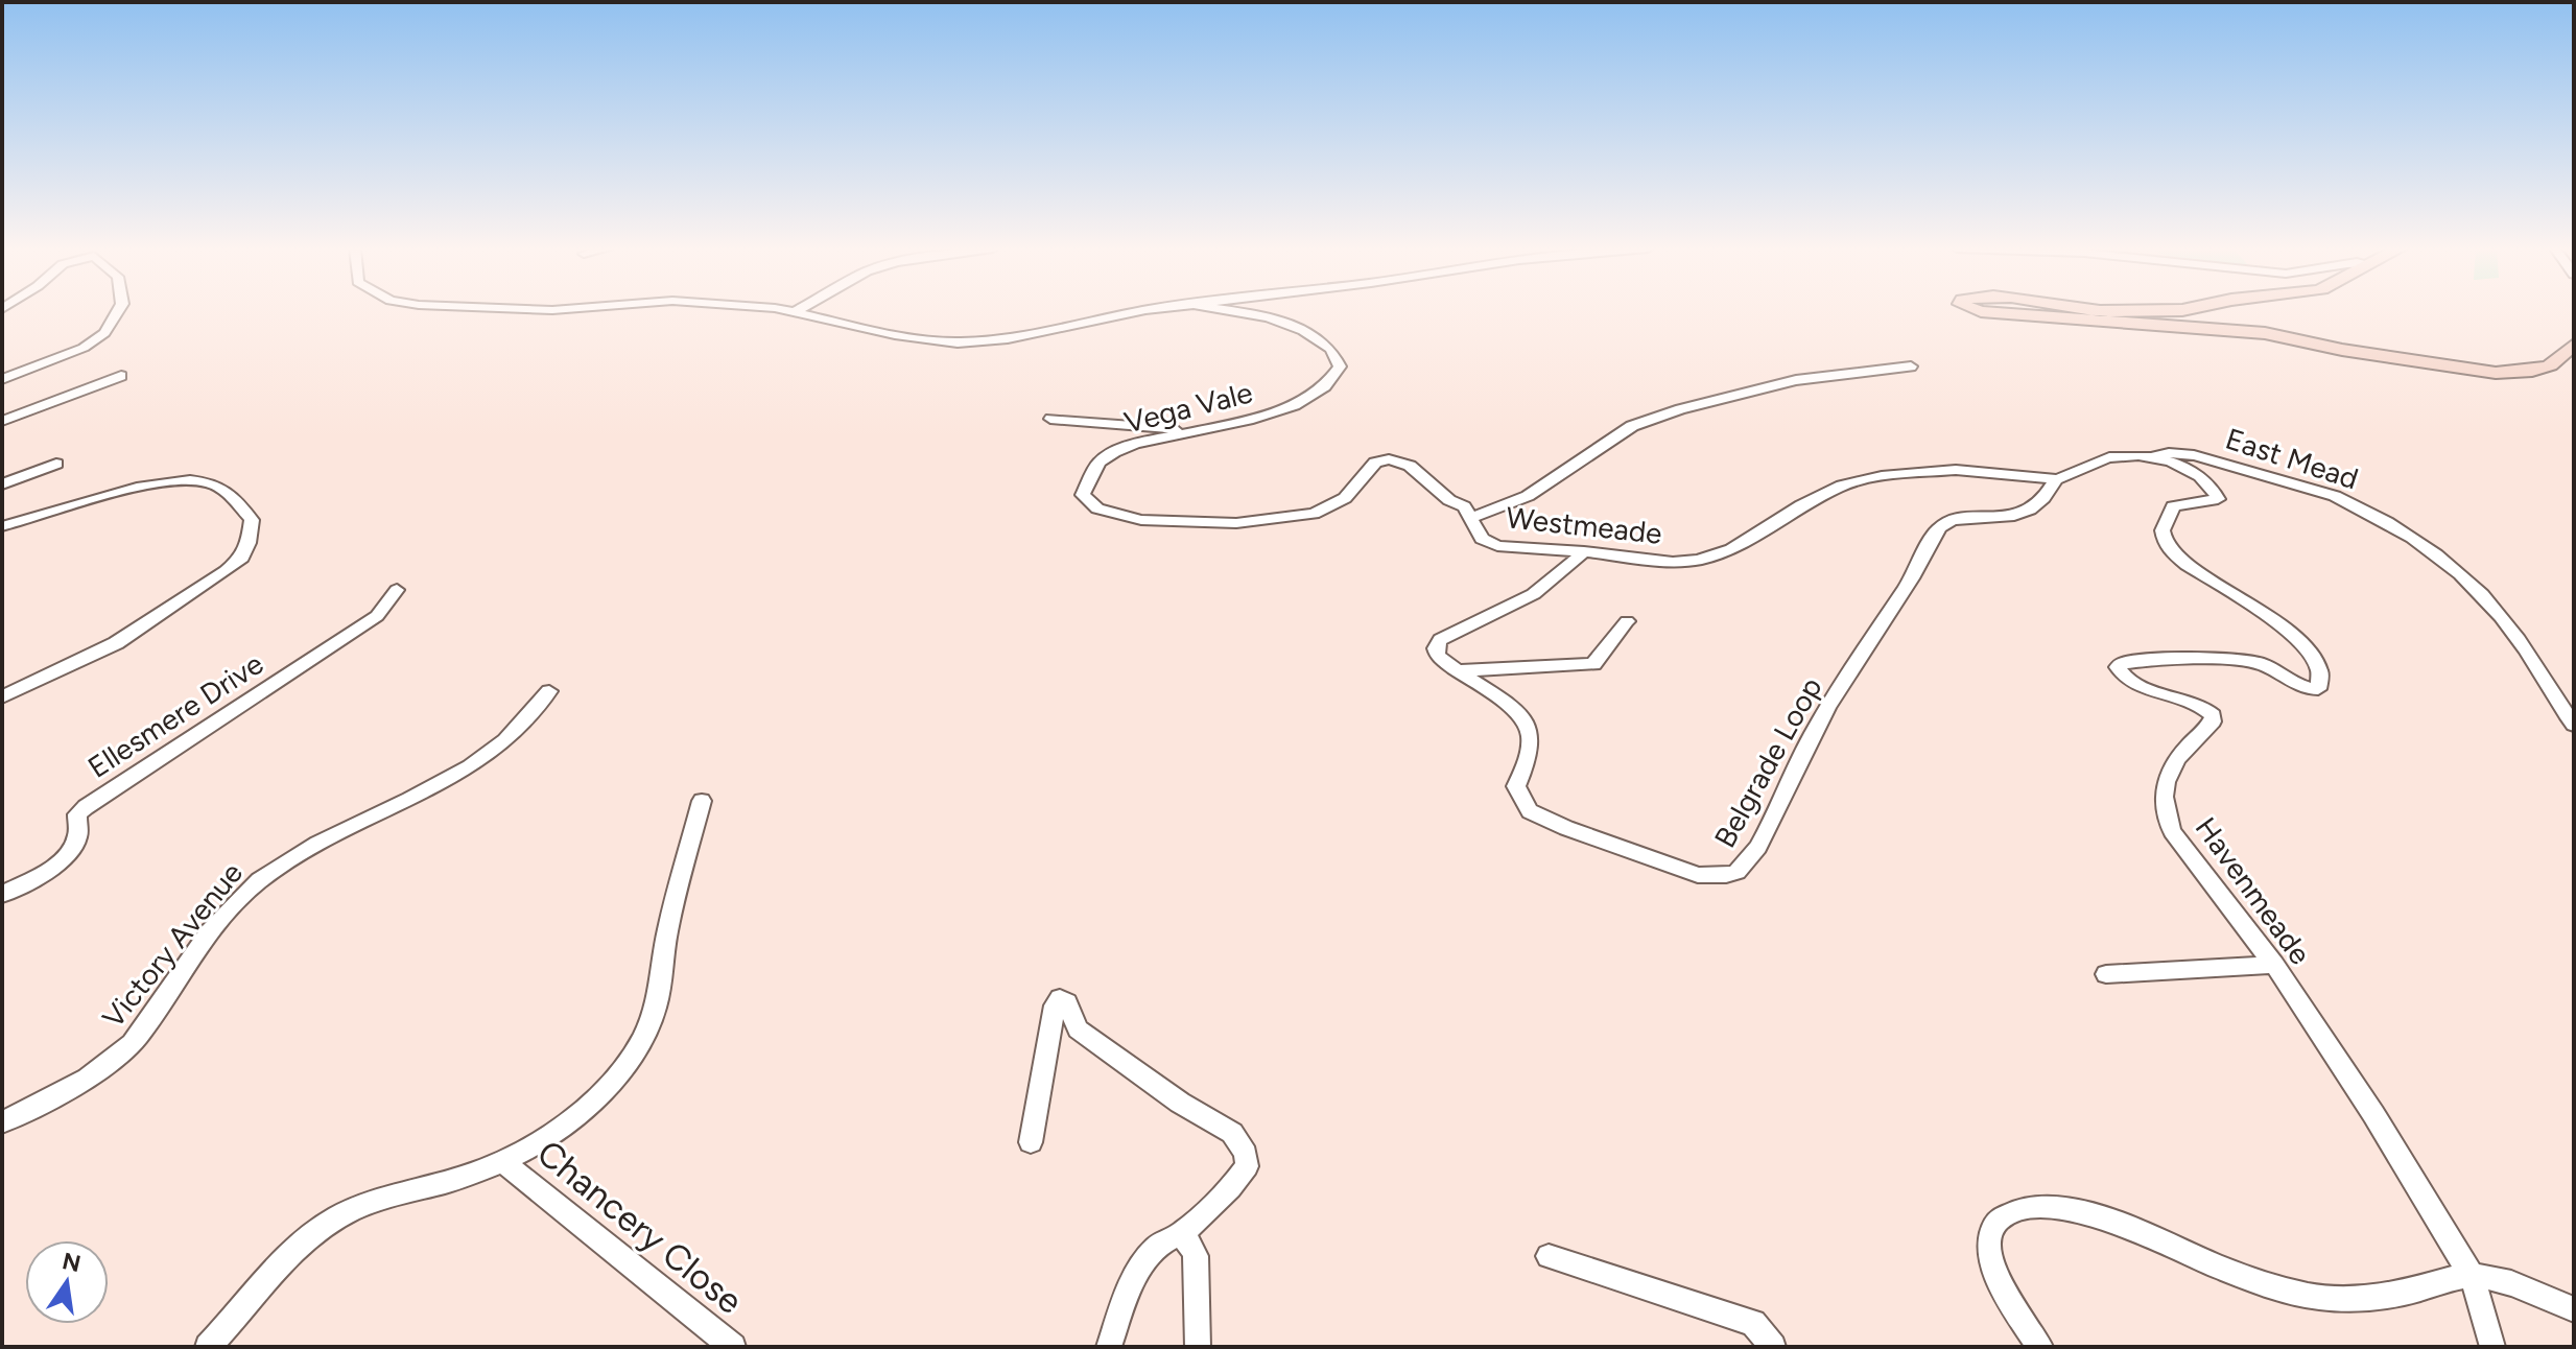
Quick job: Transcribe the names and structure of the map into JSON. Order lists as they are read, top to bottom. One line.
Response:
{"streets":{"street":["Vega Vale","East Mead","Westmeade","Ellesmere Drive","Belgrade Loop","Havenmeade","Victory Avenue","Chancery Close"]},"crossings":[["Vega Vale","Westmeade"],["East Mead","Westmeade"],["East Mead","Havenmeade"],["Westmeade","Belgrade Loop"],["Westmeade","Havenmeade"]],"north":"top"}
